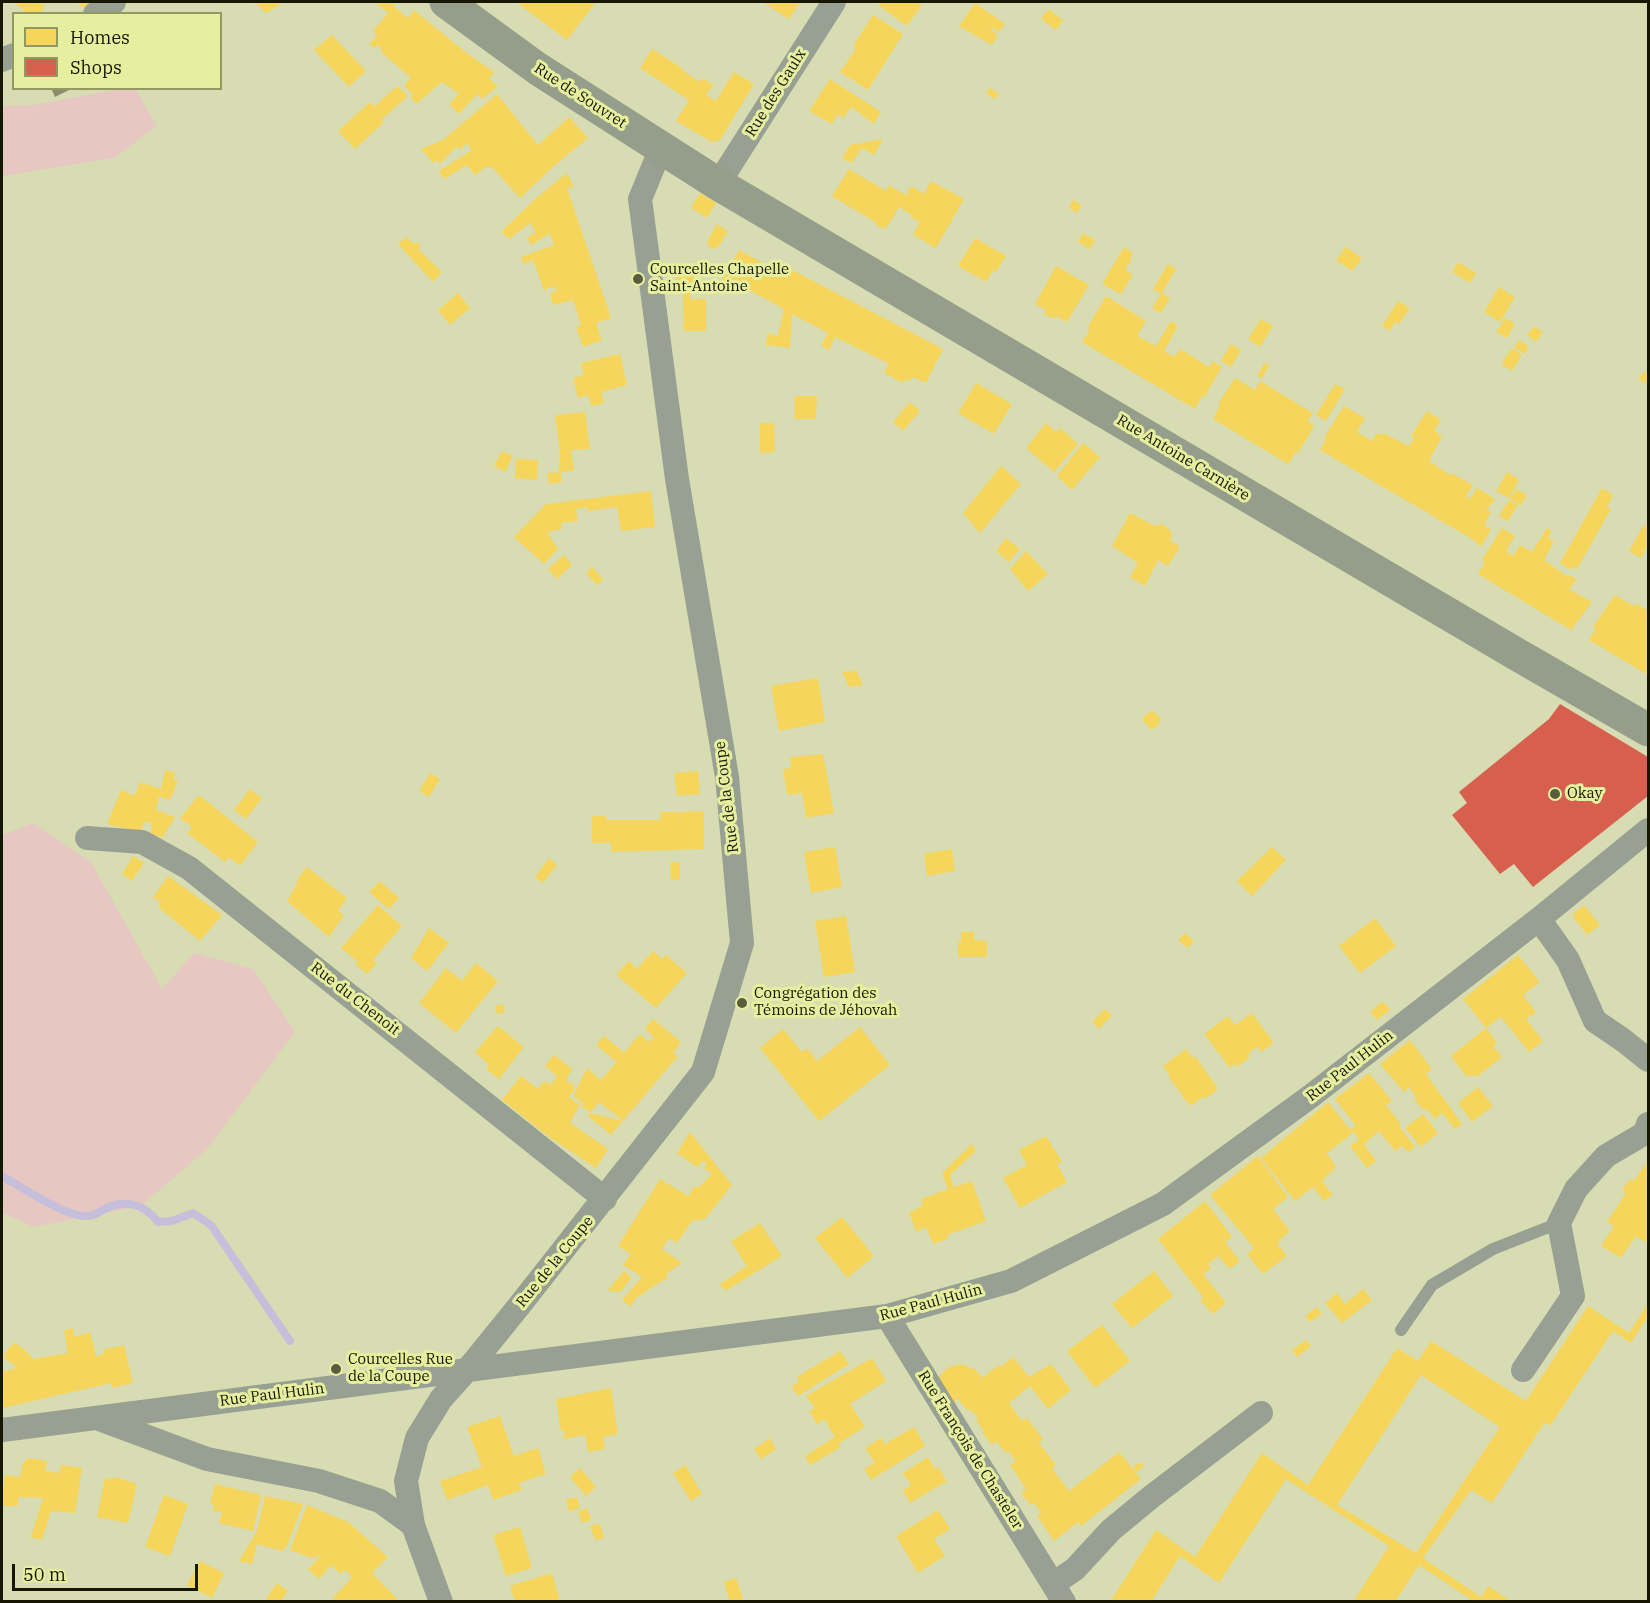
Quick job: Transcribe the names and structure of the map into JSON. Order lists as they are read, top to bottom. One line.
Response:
{"streets":{"main road":["Rue de Souvret","Rue Antoine Carnière"],"street":["Rue des Gaulx","Rue de la Coupe","Rue du Chenoit","Rue Paul Hulin","Rue François de Chasteler"]},"crossings":[["Rue des Gaulx","Rue de Souvret"],["Rue des Gaulx","Rue Antoine Carnière"],["Rue de Souvret","Rue Antoine Carnière"],["Rue de Souvret","Rue de la Coupe"],["Rue de la Coupe","Rue du Chenoit"],["Rue de la Coupe","Rue Paul Hulin"],["Rue Paul Hulin","Rue François de Chasteler"]],"places":["Courcelles Chapelle Saint-Antoine","Okay","Congrégation des Témoins de Jéhovah","Courcelles Rue de la Coupe"],"legend":["Homes","Shops"],"scale_bar":"50 m"}
